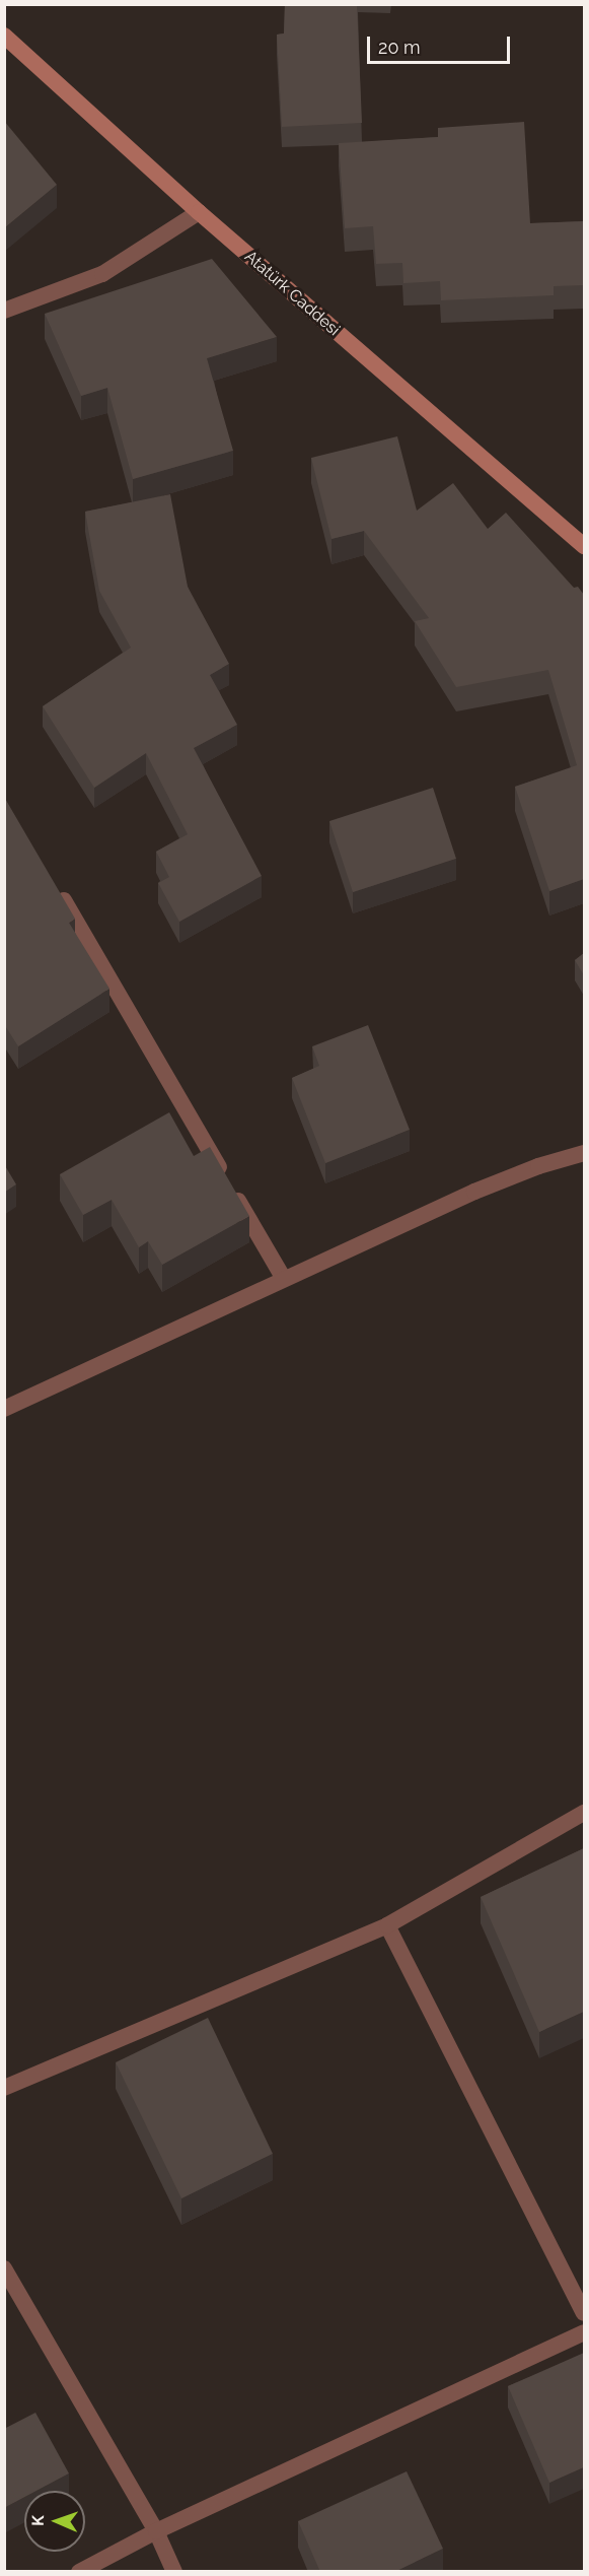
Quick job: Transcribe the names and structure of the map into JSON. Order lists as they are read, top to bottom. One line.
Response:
{"streets":{"main road":["Atatürk Caddesi"]},"scale_bar":"20 m","north":"left"}
